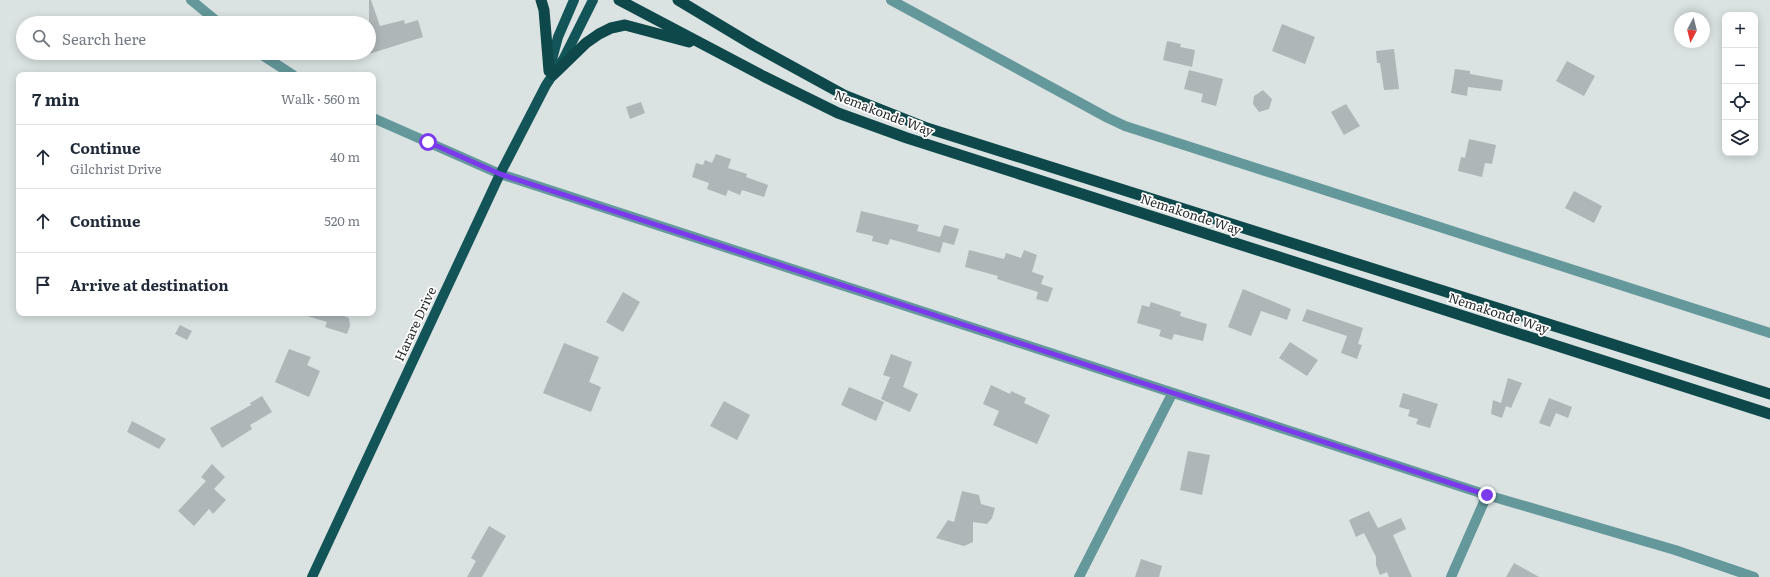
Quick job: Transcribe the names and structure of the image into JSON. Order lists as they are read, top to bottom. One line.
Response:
{"streets":{"highway":["Nemakonde Way"],"main road":["Harare Drive"]},"north":"bottom","page":{"map_buttons":["+","−"],"search":"Search here","heading":["7 min","Walk · 560 m"],"list":[["Continue","Gilchrist Drive","40 m"],["Continue","520 m"],"Arrive at destination"]}}
